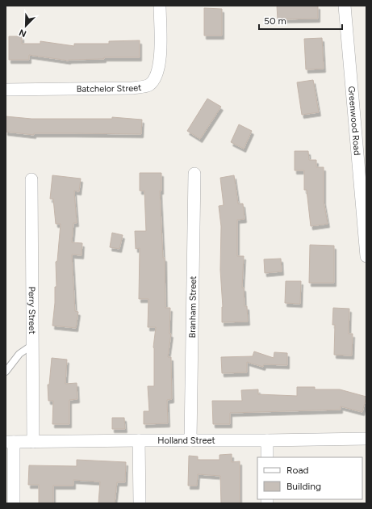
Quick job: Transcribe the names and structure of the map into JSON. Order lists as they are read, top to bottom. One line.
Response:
{"streets":{"street":["Batchelor Street","Greenwood Road","Branham Street","Perry Street","Holland Street"]},"crossings":[["Branham Street","Holland Street"],["Perry Street","Holland Street"]],"legend":["Road","Building"],"scale_bar":"50 m","north":"bottom left"}
